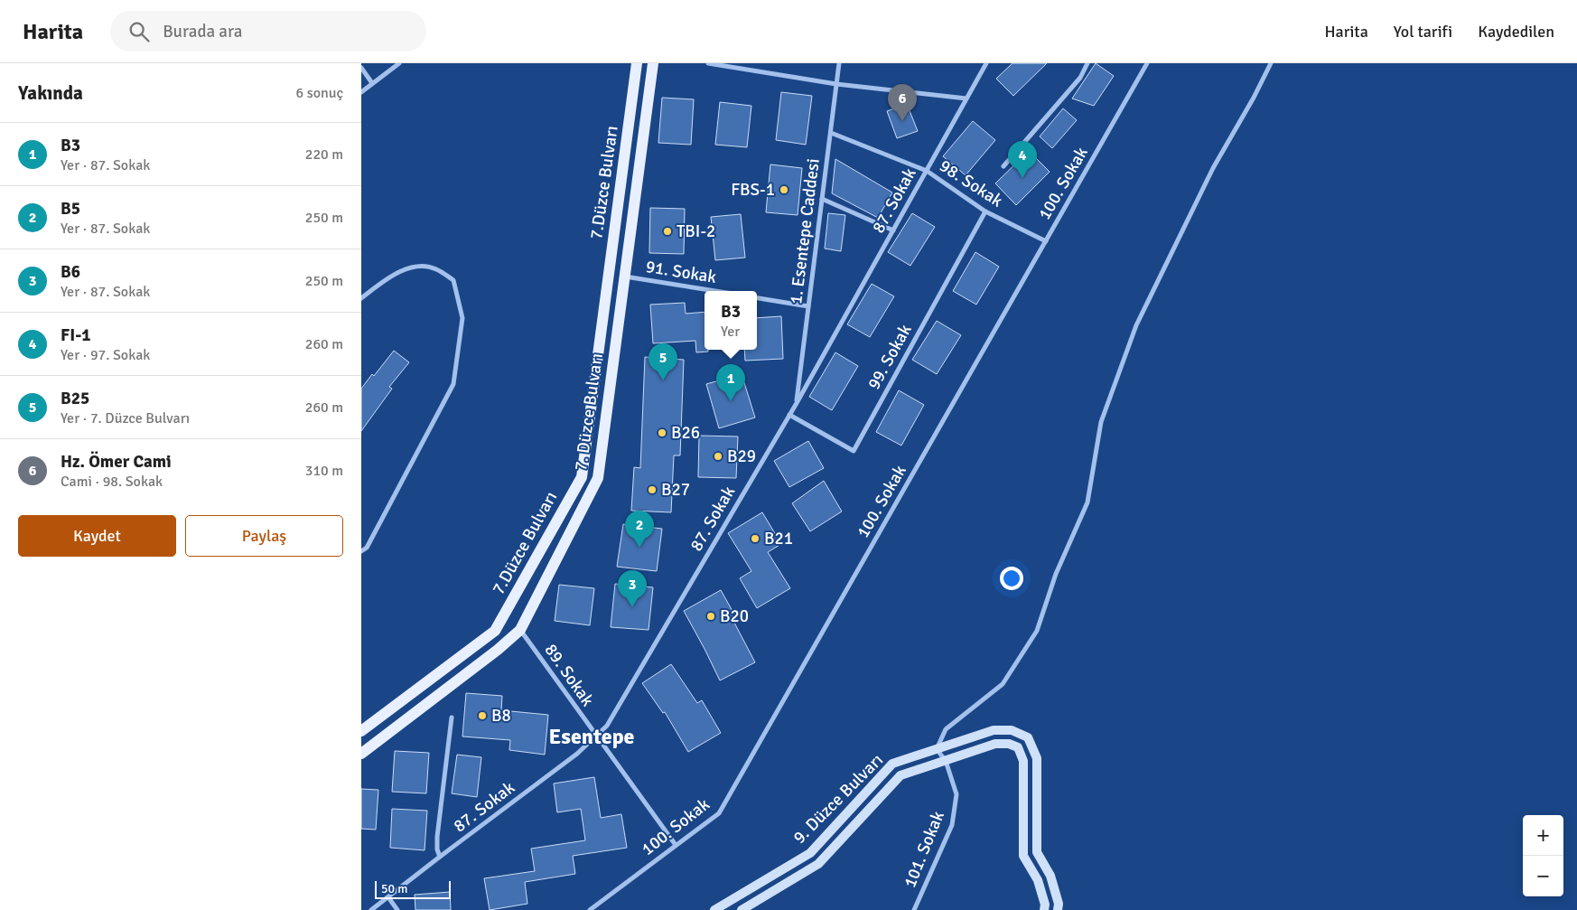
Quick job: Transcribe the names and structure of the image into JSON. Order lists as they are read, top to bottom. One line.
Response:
{"streets":{"main road":["7.Düzce Bulvarı","7. Düzce Bulvarı","9. Düzce Bulvarı"],"street":["98. Sokak","100. Sokak","87. Sokak","1. Esentepe Caddesi","91. Sokak","99. Sokak","89. Sokak","101. Sokak"]},"crossings":[["98. Sokak","100. Sokak"],["98. Sokak","87. Sokak"],["98. Sokak","1. Esentepe Caddesi"],["98. Sokak","99. Sokak"],["100. Sokak","89. Sokak"],["87. Sokak","1. Esentepe Caddesi"],["87. Sokak","99. Sokak"],["87. Sokak","89. Sokak"],["91. Sokak","7. Düzce Bulvarı"],["7. Düzce Bulvarı","89. Sokak"],["9. Düzce Bulvarı","101. Sokak"]],"districts":["Esentepe"],"places":["FBS-1","TBI-2","B26","B29","B27","B21","B20","B8"],"scale_bar":"50 m","page":{"header":"Harita","search":"Burada ara","nav":["Harita","Yol tarifi","Kaydedilen"],"heading":["Yakında","6 sonuç"],"pins":["6","4","5","1","2","3"],"list":[{"mark":"1","name":"B3","note":"Yer · 87. Sokak","value":"220 m"},{"mark":"2","name":"B5","note":"Yer · 87. Sokak","value":"250 m"},{"mark":"3","name":"B6","note":"Yer · 87. Sokak","value":"250 m"},{"mark":"4","name":"FI-1","note":"Yer · 97. Sokak","value":"260 m"},{"mark":"5","name":"B25","note":"Yer · 7. Düzce Bulvarı","value":"260 m"},{"mark":"6","name":"Hz. Ömer Cami","note":"Cami · 98. Sokak","value":"310 m"}],"popup":["B3","Yer"],"buttons":["Kaydet","Paylaş"],"map_buttons":["+","−"],"scale":"50 m"}}
